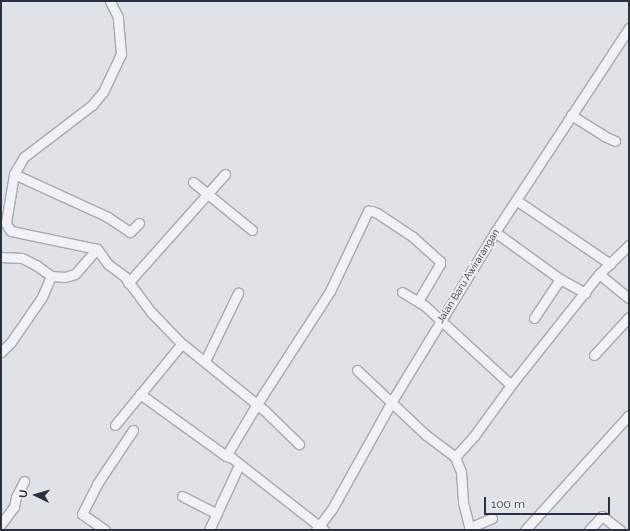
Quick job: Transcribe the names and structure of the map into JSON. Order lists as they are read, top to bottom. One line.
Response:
{"streets":{"street":["Jalan Baru Awirarangan"]},"scale_bar":"100 m","north":"left"}
